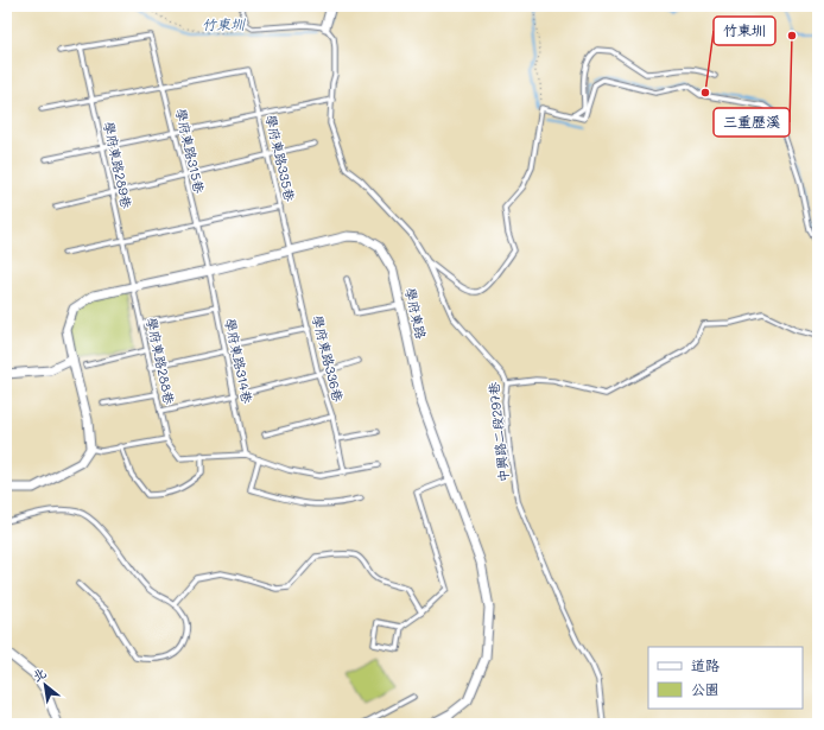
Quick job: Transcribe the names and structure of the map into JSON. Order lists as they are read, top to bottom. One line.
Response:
{"streets":{"street":["學府東路"],"lane":["學府東路315巷","學府東路335巷","學府東路289巷","學府東路336巷","學府東路288巷","學府東路314巷","中興路二段297巷"]},"crossings":[["學府東路315巷","學府東路335巷"],["學府東路315巷","學府東路289巷"],["學府東路315巷","學府東路"],["學府東路315巷","學府東路314巷"],["學府東路335巷","學府東路"],["學府東路335巷","學府東路336巷"],["學府東路289巷","學府東路"],["學府東路289巷","學府東路288巷"],["學府東路","學府東路336巷"],["學府東路","學府東路288巷"],["學府東路","學府東路314巷"]],"water":["竹東圳"],"places":["三重歷溪","竹東圳"],"legend":["道路","公園"],"north":"top left"}
